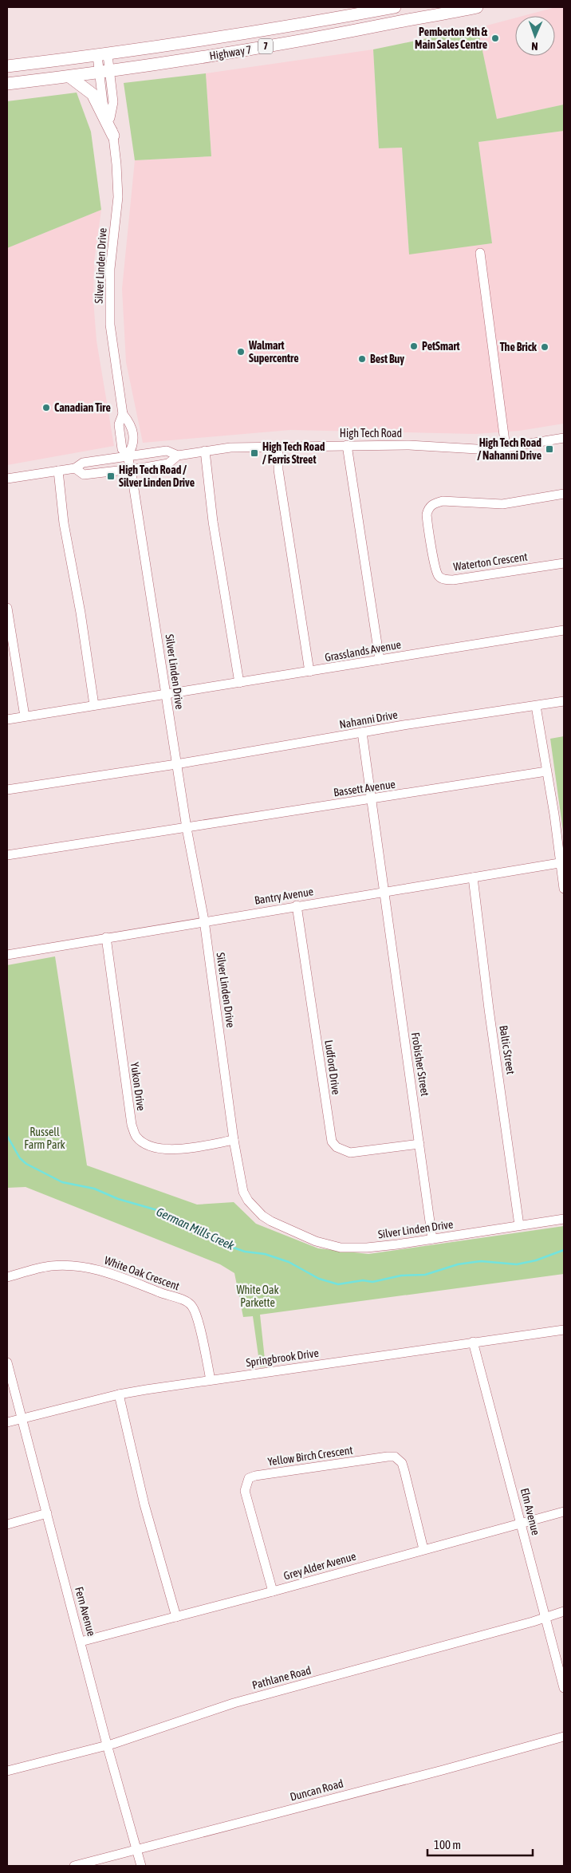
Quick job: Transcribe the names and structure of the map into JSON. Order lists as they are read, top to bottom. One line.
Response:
{"streets":{"main road":["7","Highway 7"],"street":["Silver Linden Drive","High Tech Road","Waterton Crescent","Grasslands Avenue","Nahanni Drive","Bassett Avenue","Bantry Avenue","Baltic Street","Frobisher Street","Ludford Drive","Yukon Drive","White Oak Crescent","Springbrook Drive","Yellow Birch Crescent","Elm Avenue","Grey Alder Avenue","Fern Avenue","Pathlane Road","Duncan Road"]},"crossings":[["Highway 7","Silver Linden Drive"],["Silver Linden Drive","High Tech Road"],["Silver Linden Drive","Grasslands Avenue"],["Silver Linden Drive","Nahanni Drive"],["Silver Linden Drive","Bassett Avenue"],["Silver Linden Drive","Bantry Avenue"],["Silver Linden Drive","Baltic Street"],["Silver Linden Drive","Frobisher Street"],["Silver Linden Drive","Yukon Drive"],["Nahanni Drive","Frobisher Street"],["Bassett Avenue","Frobisher Street"],["Bantry Avenue","Baltic Street"],["Bantry Avenue","Frobisher Street"],["Bantry Avenue","Ludford Drive"],["Bantry Avenue","Yukon Drive"],["Frobisher Street","Ludford Drive"],["White Oak Crescent","Springbrook Drive"],["Springbrook Drive","Elm Avenue"],["Springbrook Drive","Fern Avenue"],["Yellow Birch Crescent","Grey Alder Avenue"],["Elm Avenue","Grey Alder Avenue"],["Elm Avenue","Pathlane Road"],["Grey Alder Avenue","Fern Avenue"],["Fern Avenue","Pathlane Road"],["Fern Avenue","Duncan Road"]],"water":["German Mills Creek"],"parks":["Russell Farm Park","White Oak Parkette"],"places":{"other":["Pemberton 9th & Main Sales Centre","PetSmart","The Brick","Walmart Supercentre","Best Buy","Canadian Tire"],"transit":["High Tech Road / Nahanni Drive","High Tech Road / Ferris Street","High Tech Road / Silver Linden Drive"]},"scale_bar":"100 m","north":"bottom"}
